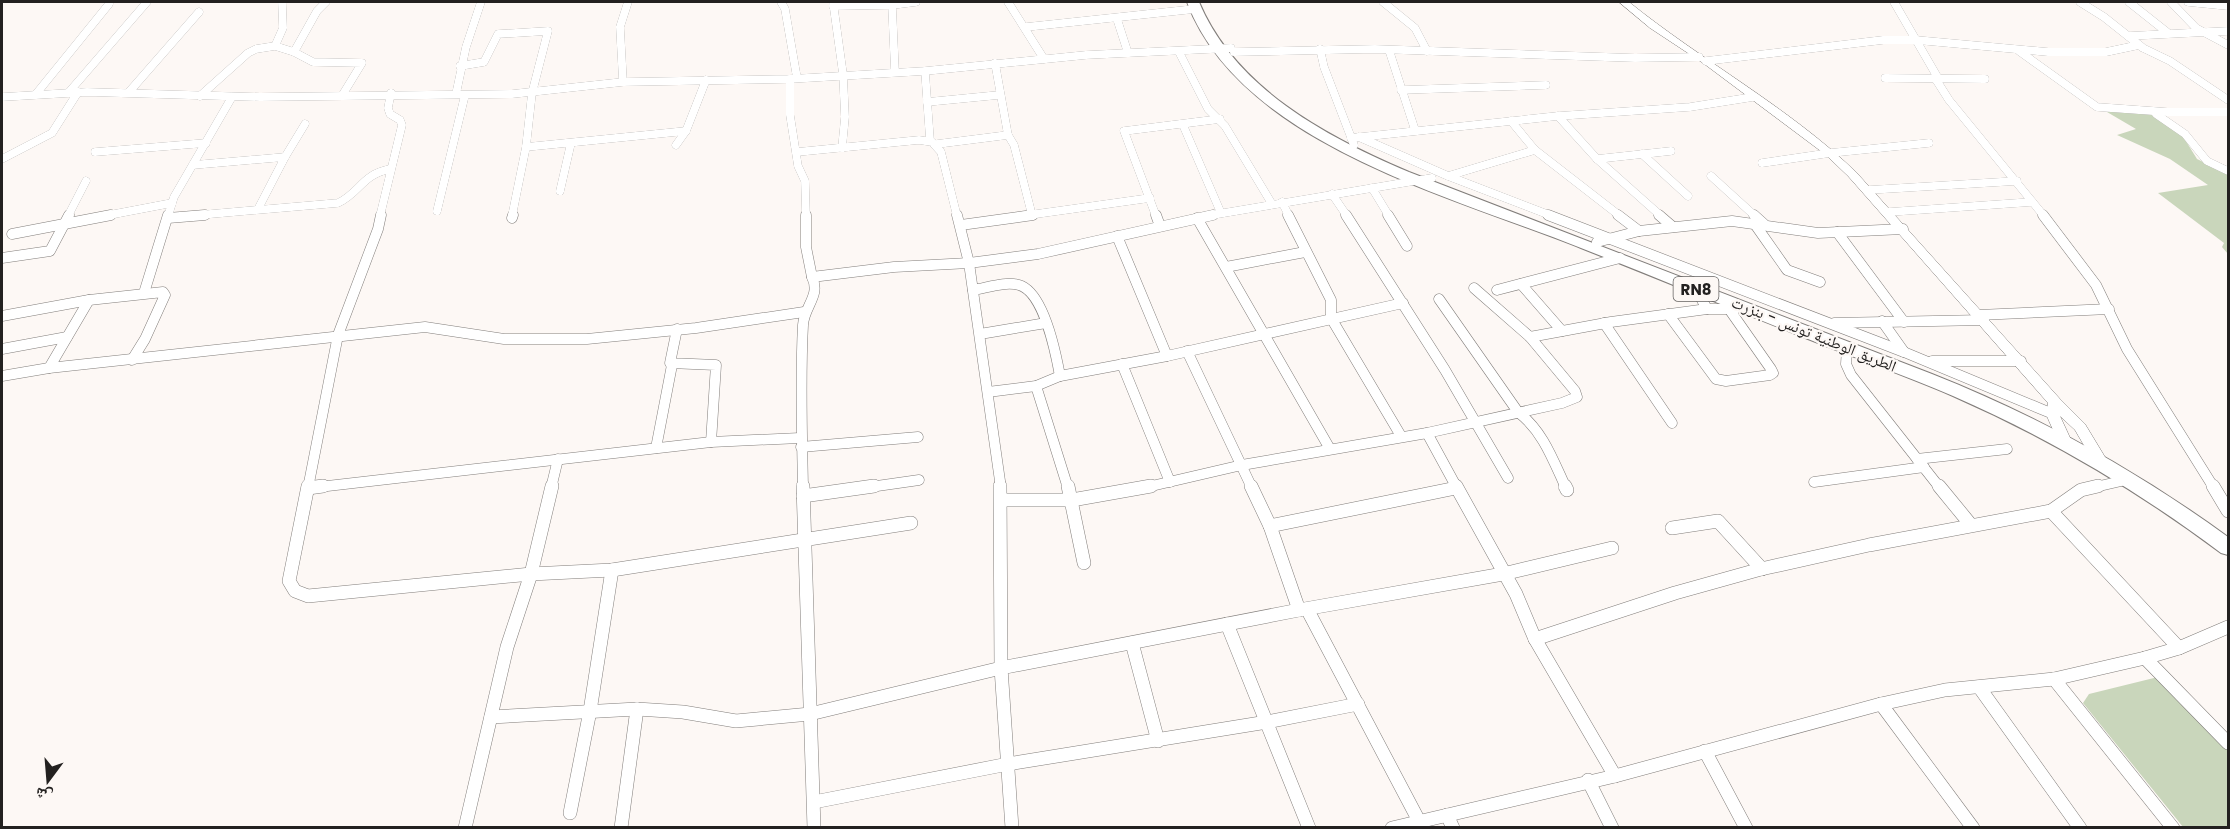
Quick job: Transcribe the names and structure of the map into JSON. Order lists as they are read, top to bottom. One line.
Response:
{"streets":{"main road":["RN8","الطريق الوطنية تونس - بنزرت"]},"north":"bottom"}
